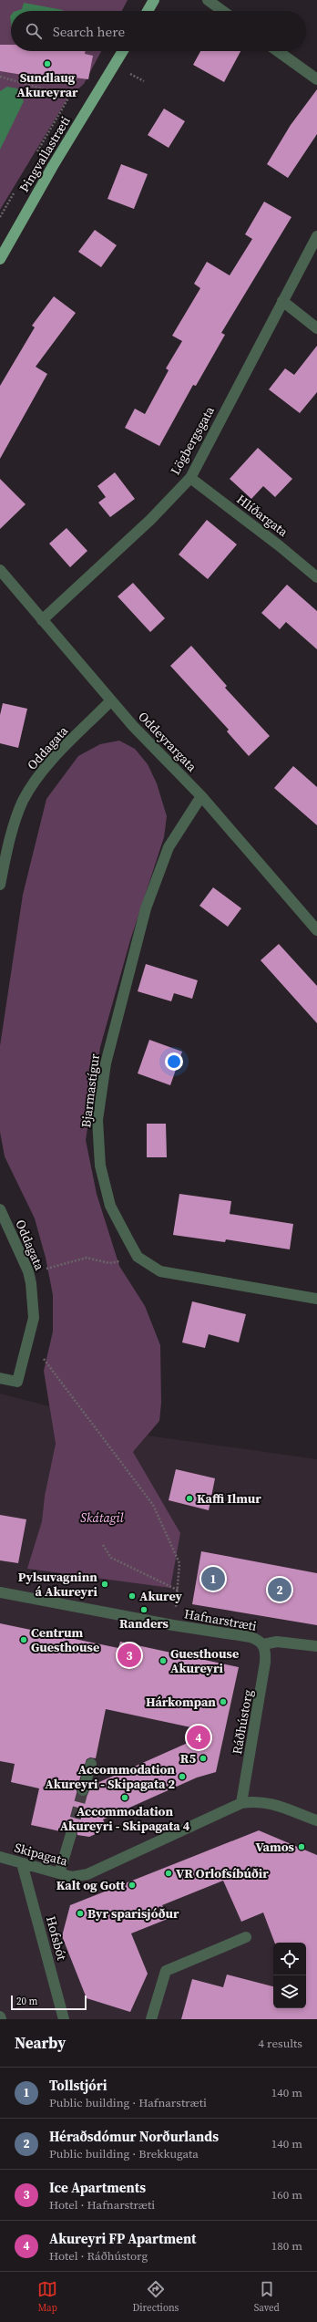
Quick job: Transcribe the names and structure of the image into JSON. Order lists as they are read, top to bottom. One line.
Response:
{"streets":{"main road":["Þingvallastræti"],"street":["Lögbergsgata","Hlíðargata","Oddeyrargata","Oddagata","Bjarmastígur","Hafnarstræti","Ráðhústorg","Skipagata","Hofsbót"]},"crossings":[["Lögbergsgata","Hlíðargata"],["Lögbergsgata","Oddeyrargata"],["Oddeyrargata","Oddagata"],["Oddeyrargata","Bjarmastígur"],["Hafnarstræti","Ráðhústorg"],["Ráðhústorg","Skipagata"],["Skipagata","Hofsbót"]],"parks":["Skátagil"],"places":["Sundlaug Akureyrar","Kaffi Ilmur","Pylsuvagninn á Akureyri","Akurey","Randers","Centrum Guesthouse","Guesthouse Akureyri","Hárkompan","R5","Accommodation Akureyri - Skipagata 2","Accommodation Akureyri - Skipagata 4","Vamos","VR Orlofsíbúðir","Kalt og Gott","Byr sparisjóður"],"scale_bar":"20 m","page":{"search":"Search here","pins":["1","2","3","4"],"scale":"20 m","heading":["Nearby","4 results"],"list":[{"mark":"1","name":"Tollstjóri","note":"Public building · Hafnarstræti","value":"140 m"},{"mark":"2","name":"Héraðsdómur Norðurlands","note":"Public building · Brekkugata","value":"140 m"},{"mark":"3","name":"Ice Apartments","note":"Hotel · Hafnarstræti","value":"160 m"},{"mark":"4","name":"Akureyri FP Apartment","note":"Hotel · Ráðhústorg","value":"180 m"}],"nav":["Map","Directions","Saved"]}}
